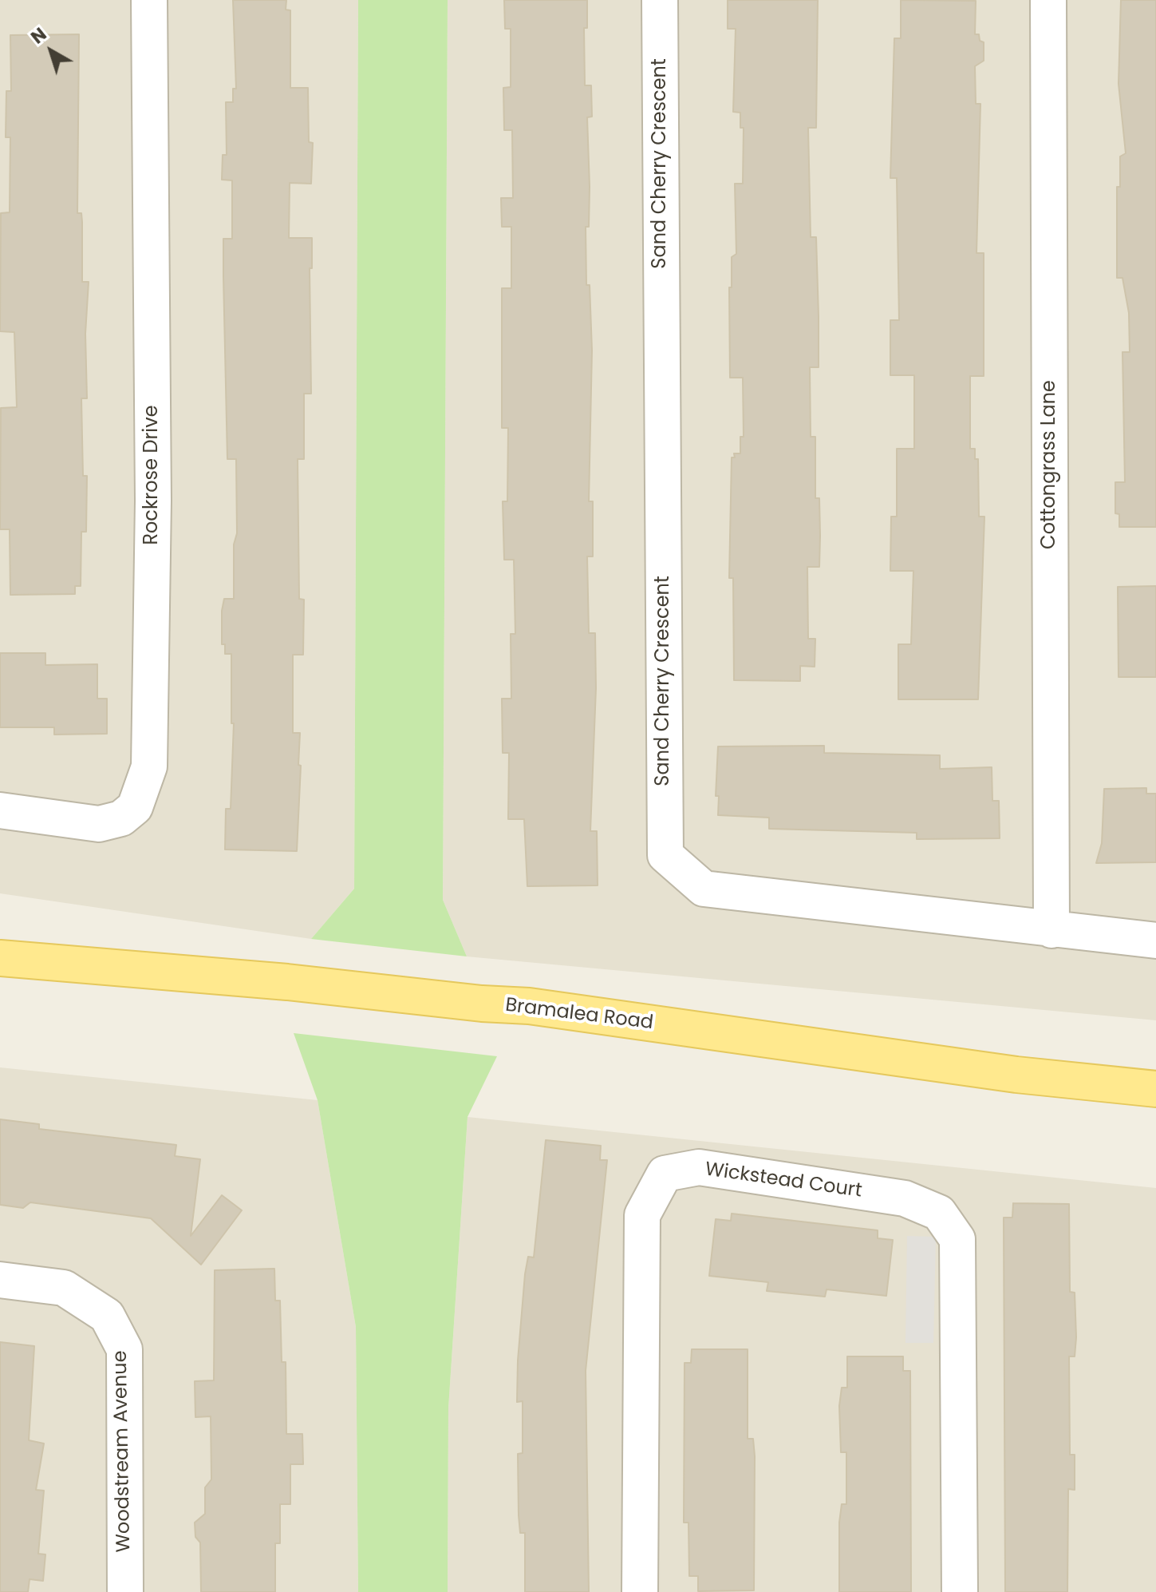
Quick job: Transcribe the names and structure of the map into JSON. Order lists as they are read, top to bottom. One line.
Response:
{"streets":{"main road":["Bramalea Road"],"street":["Sand Cherry Crescent","Cottongrass Lane","Rockrose Drive","Wickstead Court","Woodstream Avenue"]},"crossings":[["Sand Cherry Crescent","Cottongrass Lane"]],"north":"top left"}
